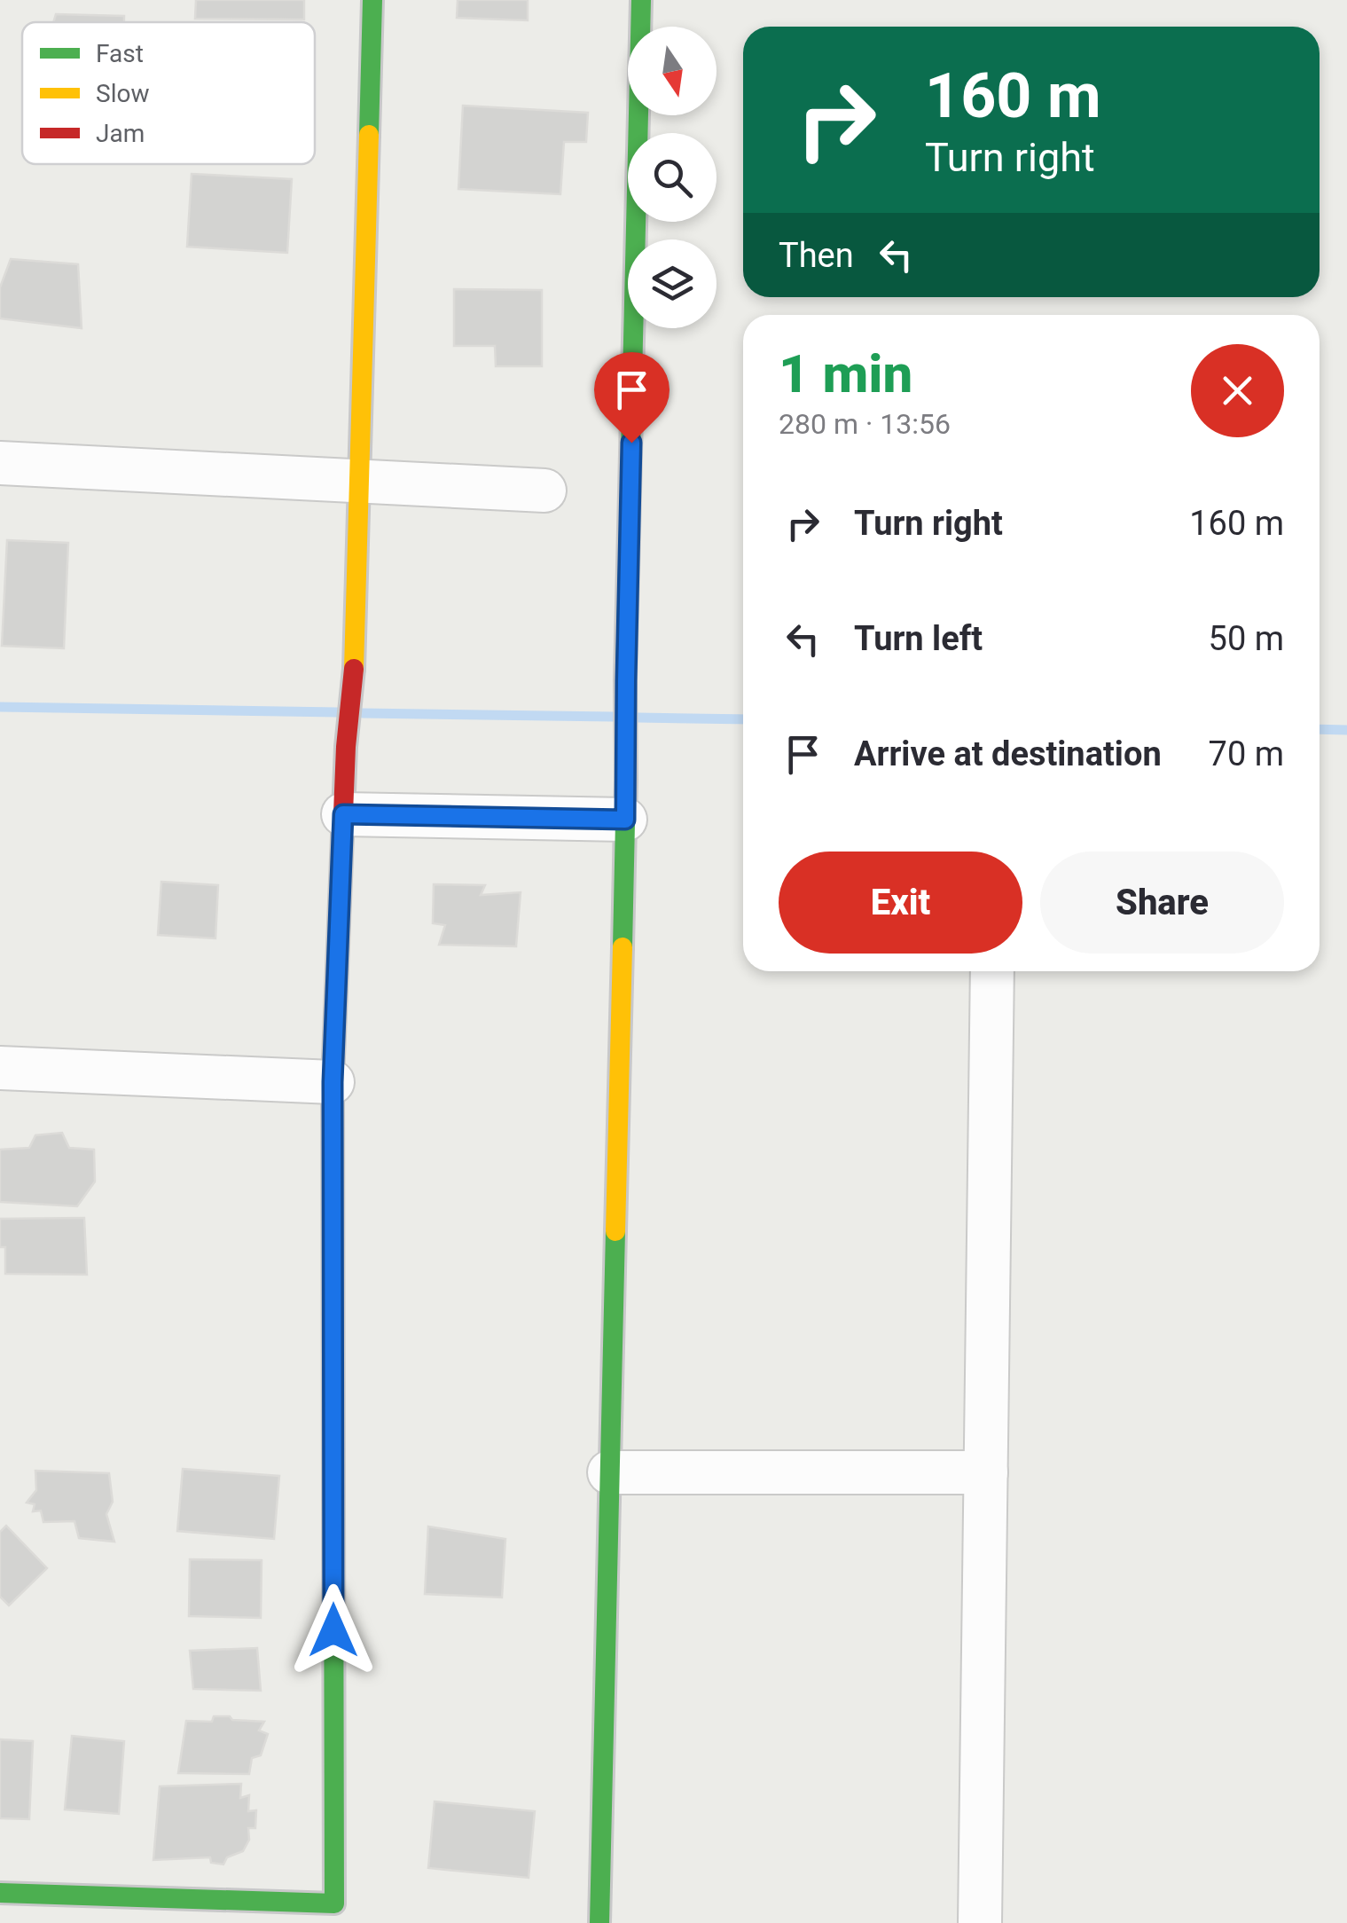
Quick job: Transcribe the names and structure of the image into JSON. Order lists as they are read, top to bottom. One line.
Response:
{"legend":["Fast","Slow","Jam"],"north":"bottom","page":{"turn":["160 m","Turn right"],"then":"Then","heading":["1 min","280 m · 13:56"],"list":[{"name":"Turn right","value":"160 m"},{"name":"Turn left","value":"50 m"},{"name":"Arrive at destination","value":"70 m"}],"buttons":["Exit","Share"]}}
